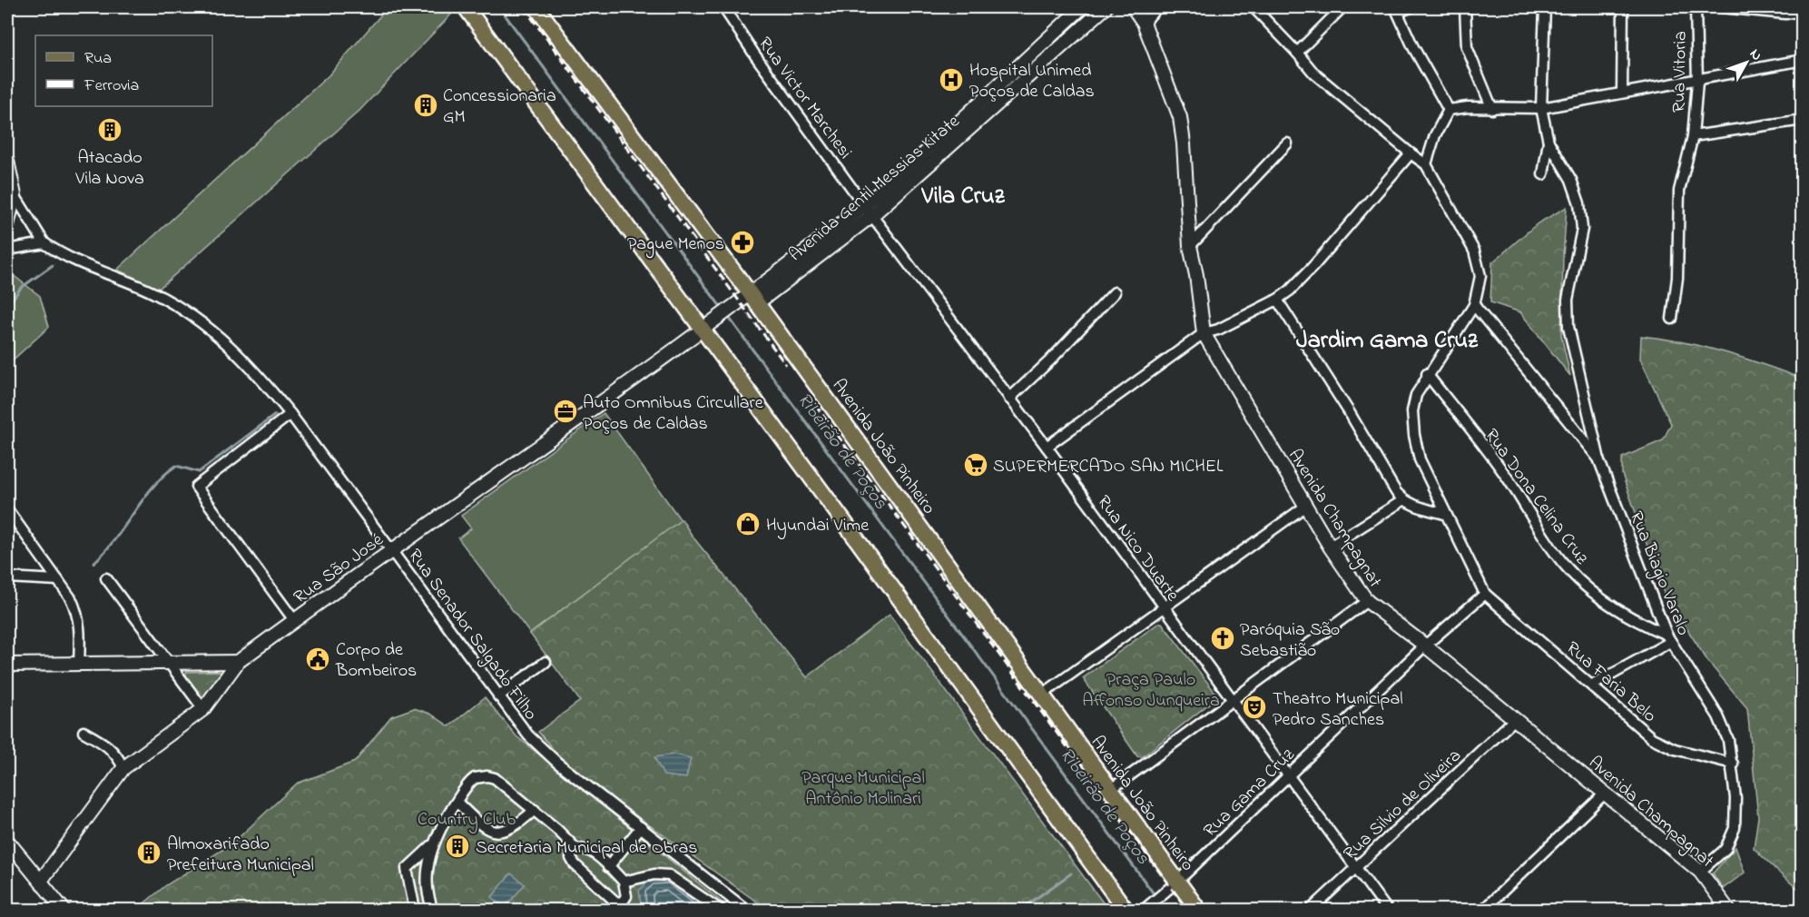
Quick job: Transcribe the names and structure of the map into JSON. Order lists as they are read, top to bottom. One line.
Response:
{"streets":{"main road":["Avenida João Pinheiro"],"street":["Rua Vitoria","Rua Victor Marchesi","Avenida Gentil Messias Kitate","Rua Dona Celina Cruz","Avenida Champagnat","Rua Nico Duarte","Rua São José","Rua Biagio Varalo","Rua Senador Salgado Filho","Rua Faria Belo","Rua Gama Cruz","Rua Silvio de Oliveira"]},"crossings":[["Rua Victor Marchesi","Avenida Gentil Messias Kitate"],["Rua Victor Marchesi","Rua Nico Duarte"],["Avenida Gentil Messias Kitate","Avenida João Pinheiro"],["Avenida Gentil Messias Kitate","Rua Nico Duarte"],["Avenida Gentil Messias Kitate","Rua São José"],["Avenida João Pinheiro","Rua São José"],["Avenida João Pinheiro","Rua Gama Cruz"],["Rua Dona Celina Cruz","Rua Biagio Varalo"],["Avenida Champagnat","Rua Biagio Varalo"],["Avenida Champagnat","Rua Gama Cruz"],["Avenida Champagnat","Rua Silvio de Oliveira"],["Rua Nico Duarte","Rua Gama Cruz"],["Rua Nico Duarte","Rua Silvio de Oliveira"],["Rua São José","Rua Senador Salgado Filho"],["Rua Biagio Varalo","Rua Faria Belo"],["Rua Faria Belo","Rua Gama Cruz"]],"districts":["Vila Cruz","Jardim Gama Cruz"],"water":["Ribeirão de Poços"],"parks":["Praça Paulo Affonso Junqueira","Parque Municipal Antônio Molinari","Country Club"],"places":{"hospital":["Hospital Unimed Poços de Caldas"],"building":["Concessionaria GM","Atacado Vila Nova","Secretaria Municipal de Obras","Almoxarifado Prefeitura Municipal"],"pharmacy":["Pague Menos"],"office":["Auto Omnibus Circullare Poços de Caldas"],"supermarket":["SUPERMERCADO SAN MICHEL"],"shop":["Hyundai Vime"],"church":["Paróquia São Sebastião"],"public building":["Corpo de Bombeiros"],"theatre":["Theatro Municipal Pedro Sanches"]},"legend":["Rua","Ferrovia"],"north":"top right"}
